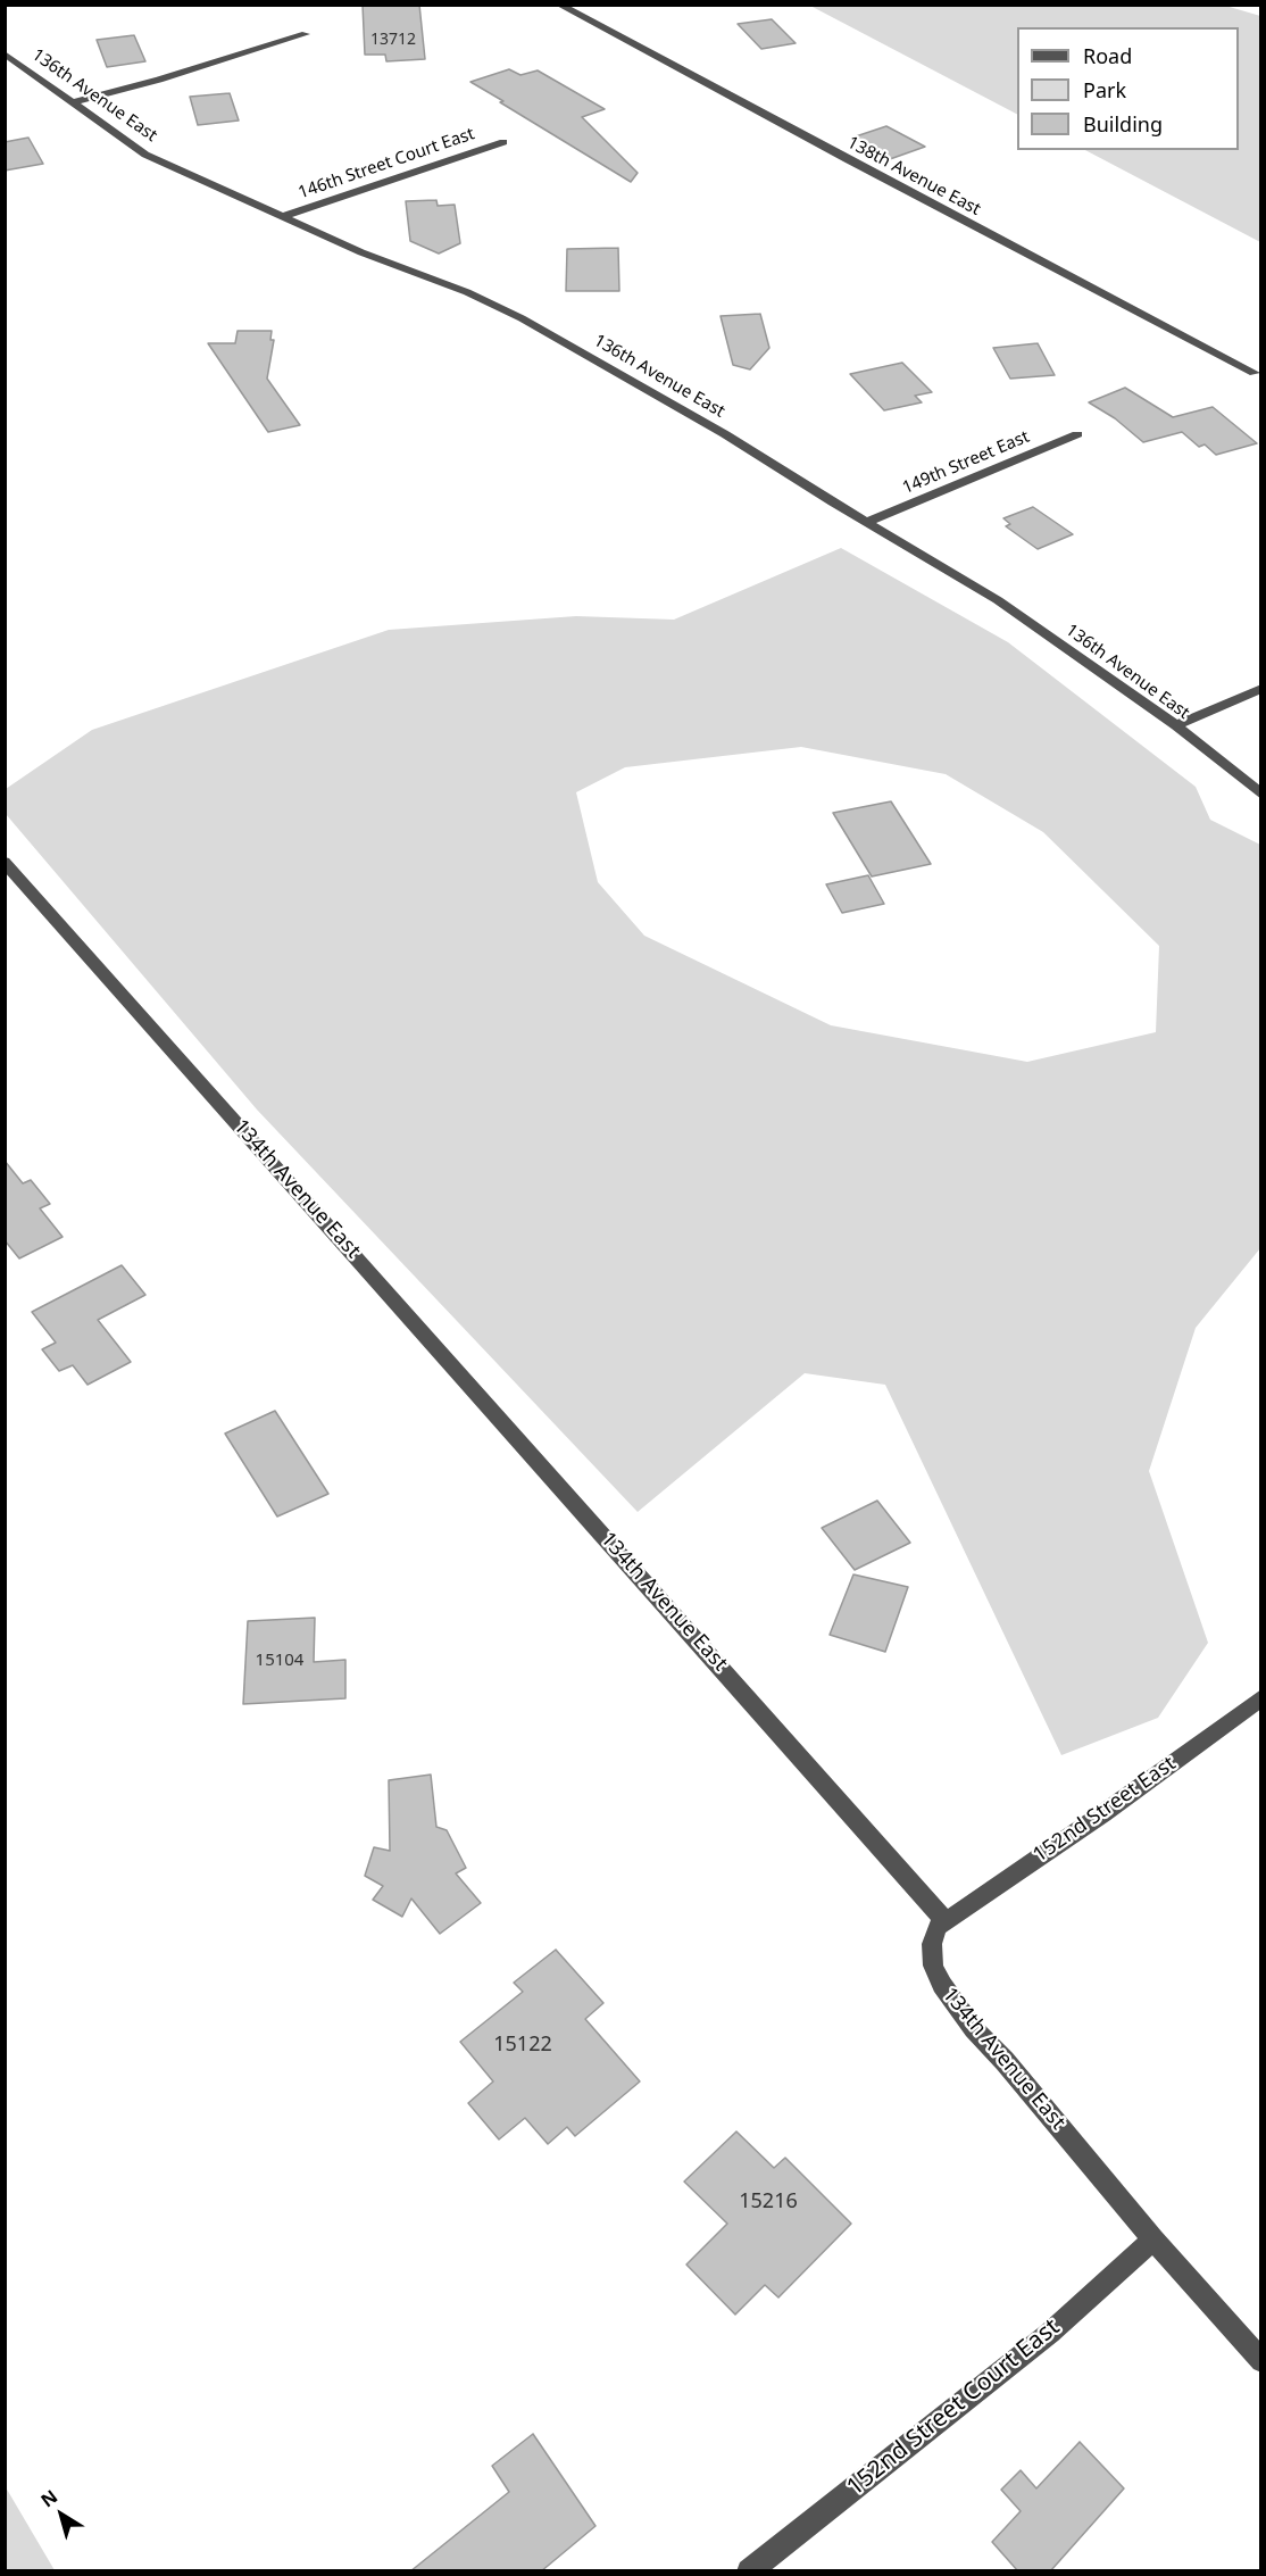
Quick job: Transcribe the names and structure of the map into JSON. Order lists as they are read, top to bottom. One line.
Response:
{"streets":{"street":["136th Avenue East","146th Street Court East","138th Avenue East","149th Street East","134th Avenue East","152nd Street East","152nd Street Court East"]},"crossings":[["136th Avenue East","146th Street Court East"],["136th Avenue East","149th Street East"],["134th Avenue East","152nd Street East"],["134th Avenue East","152nd Street Court East"]],"house_numbers":["13712","15104","15122","15216"],"legend":["Road","Park","Building"],"north":"top left"}
